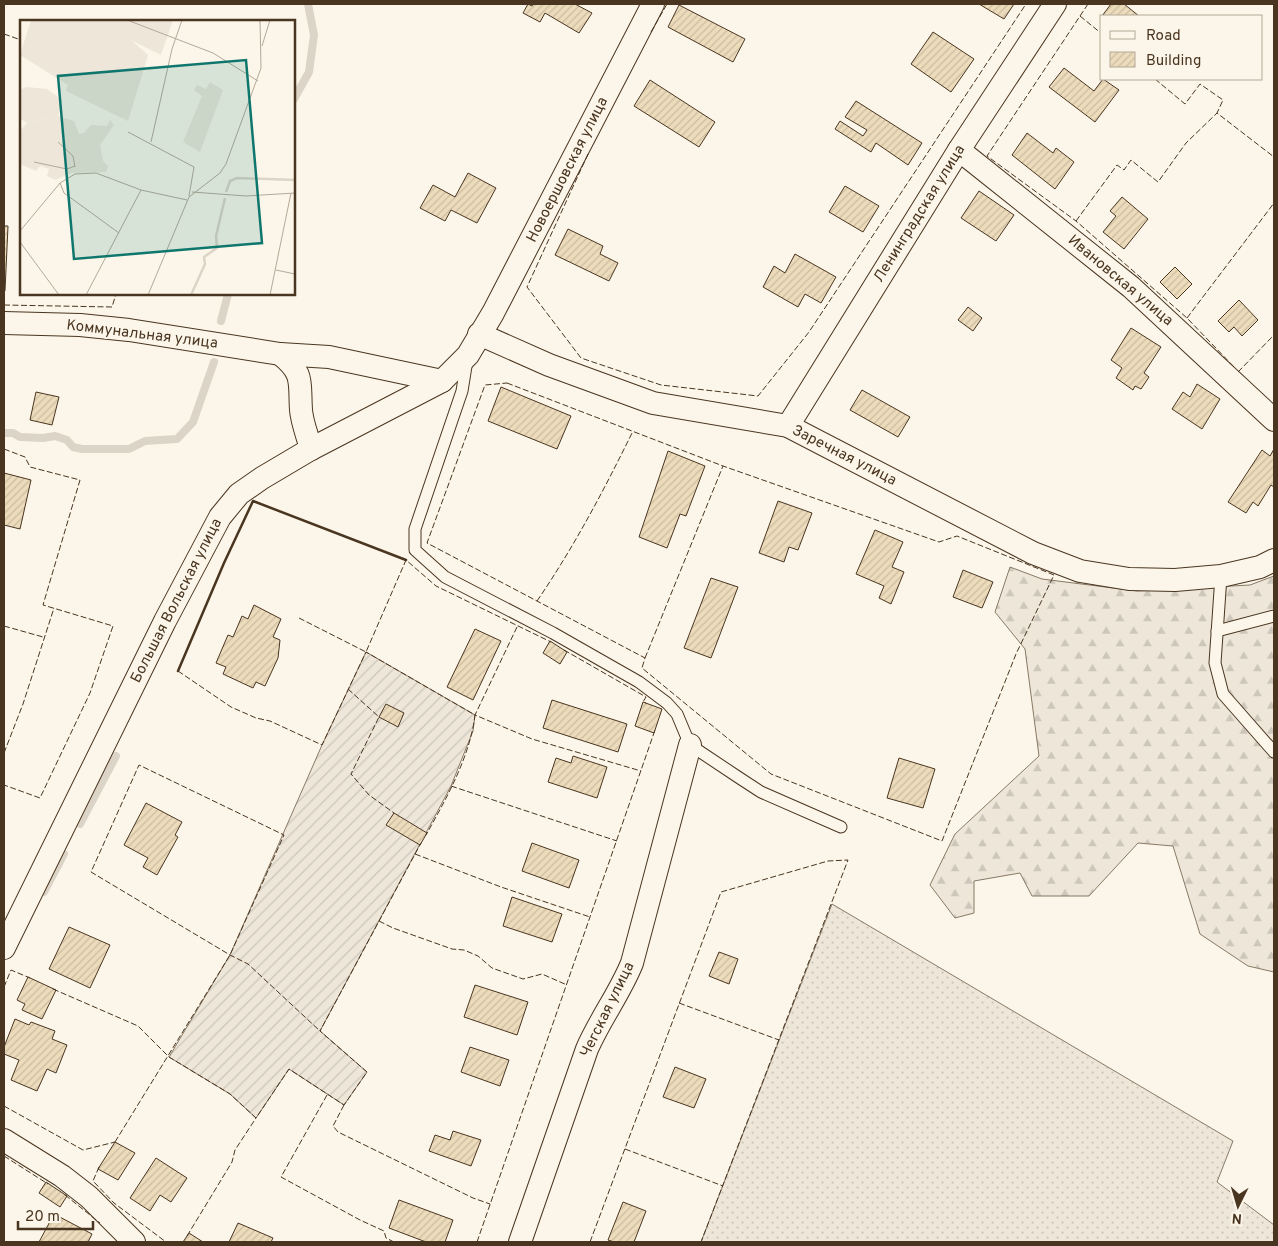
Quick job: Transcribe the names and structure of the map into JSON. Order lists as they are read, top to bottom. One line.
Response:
{"streets":{"street":["Новоершовская улица","Ленинградская улица","Ивановская улица","Коммунальная улица","Заречная улица","Большая Вольская улица","Чегская улица"]},"crossings":[["Новоершовская улица","Заречная улица"],["Новоершовская улица","Большая Вольская улица"],["Ленинградская улица","Ивановская улица"],["Ленинградская улица","Заречная улица"],["Коммунальная улица","Большая Вольская улица"],["Заречная улица","Большая Вольская улица"]],"legend":["Road","Building"],"scale_bar":"20 m","north":"bottom"}
